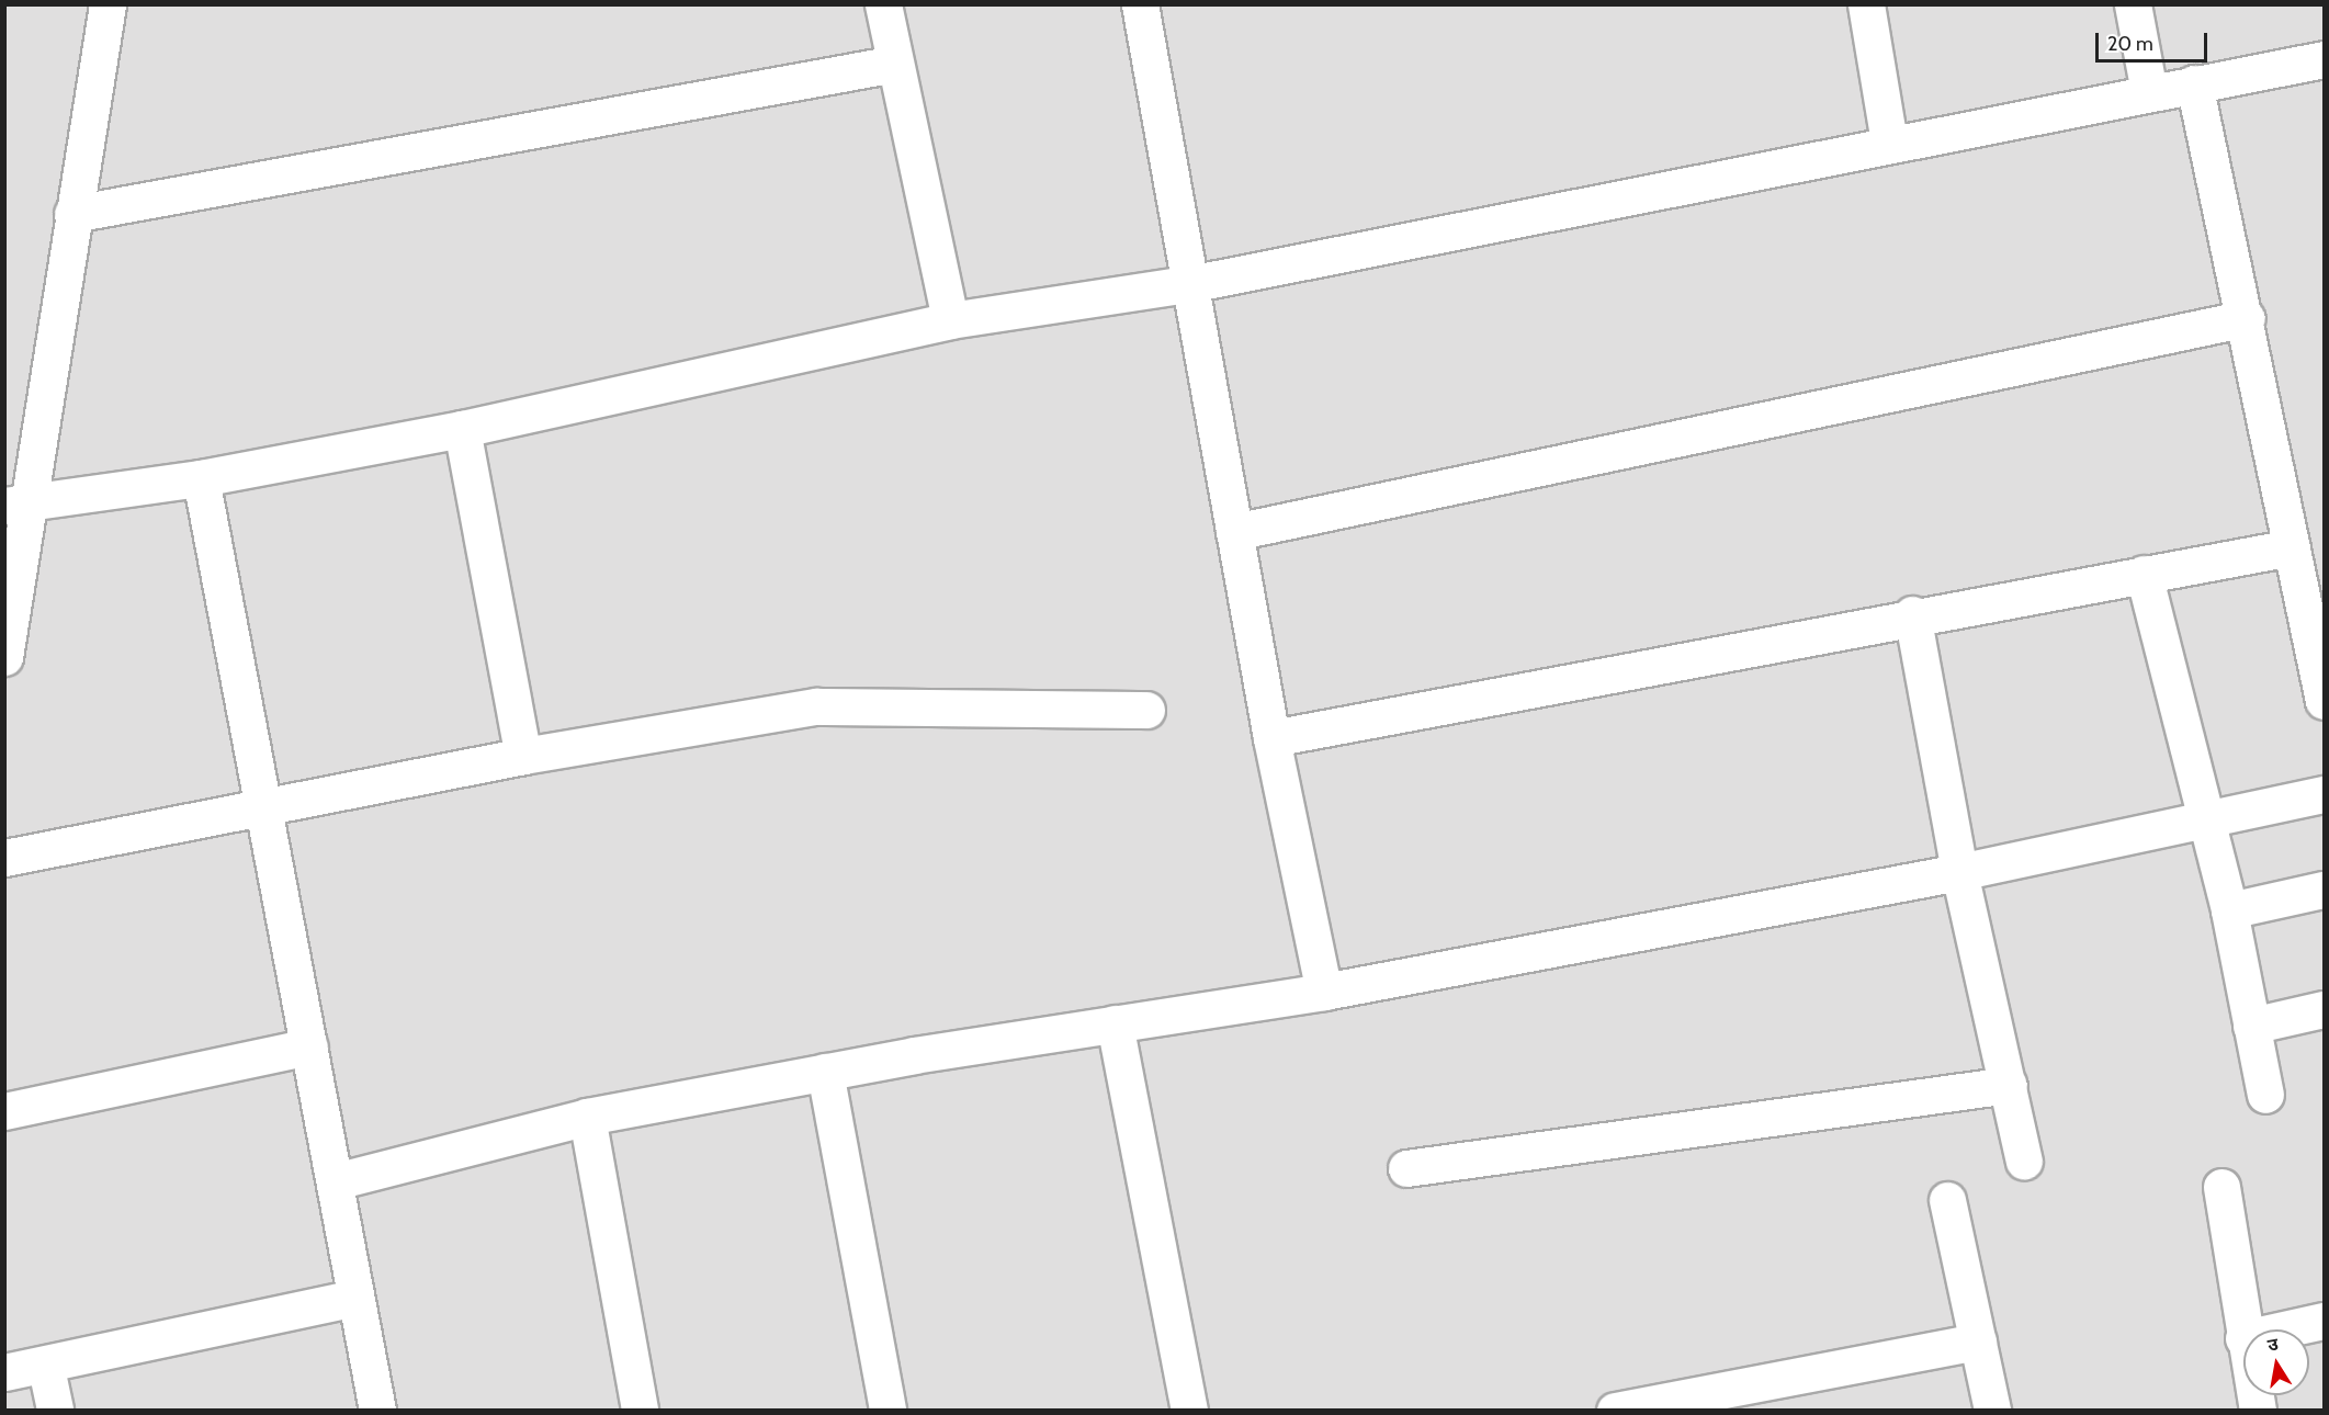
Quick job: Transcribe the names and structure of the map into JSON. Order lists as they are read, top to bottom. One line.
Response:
{"scale_bar":"20 m","north":"top"}
